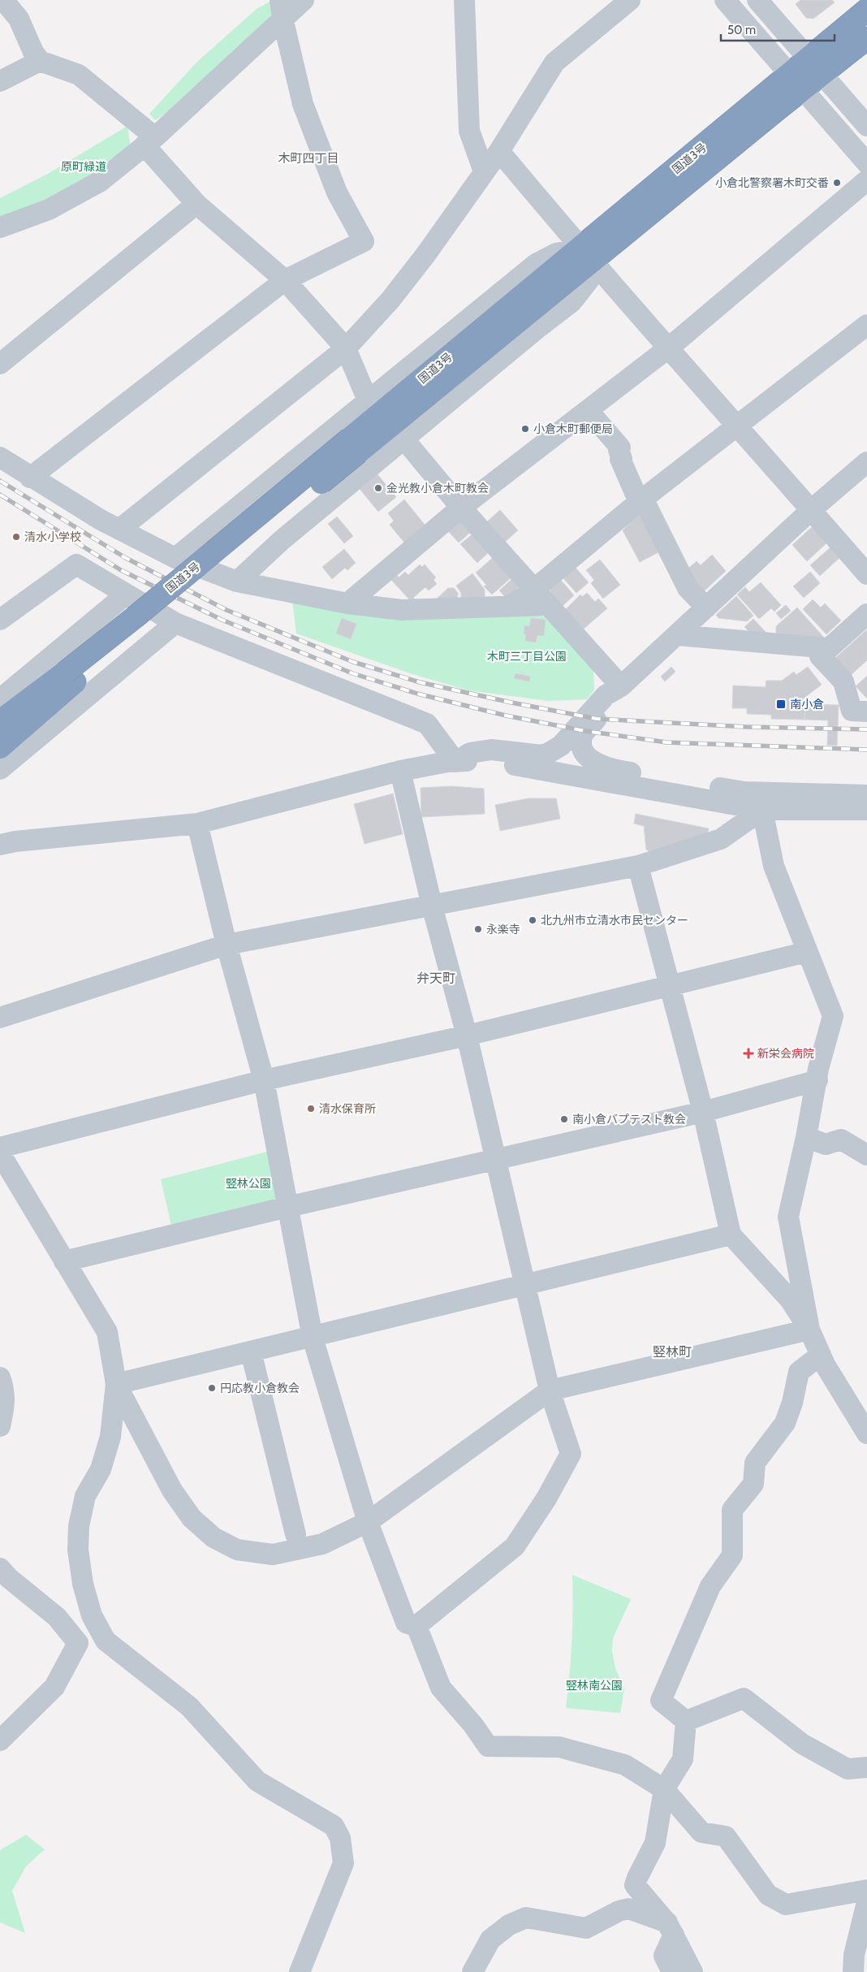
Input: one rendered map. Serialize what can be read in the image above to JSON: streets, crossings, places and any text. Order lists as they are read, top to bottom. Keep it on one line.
{"streets":{"highway":["国道3号"]},"districts":["木町四丁目","弁天町","竪林町"],"parks":["原町緑道","木町三丁目公園","竪林公園","竪林南公園"],"places":{"other":["小倉北警察署木町交番","小倉木町郵便局","金光教小倉木町教会","清水小学校","北九州市立清水市民センター","永楽寺","清水保育所","南小倉バプテスト教会","円応教小倉教会"],"transit":["南小倉"],"health":["新栄会病院"]},"scale_bar":"50 m"}
